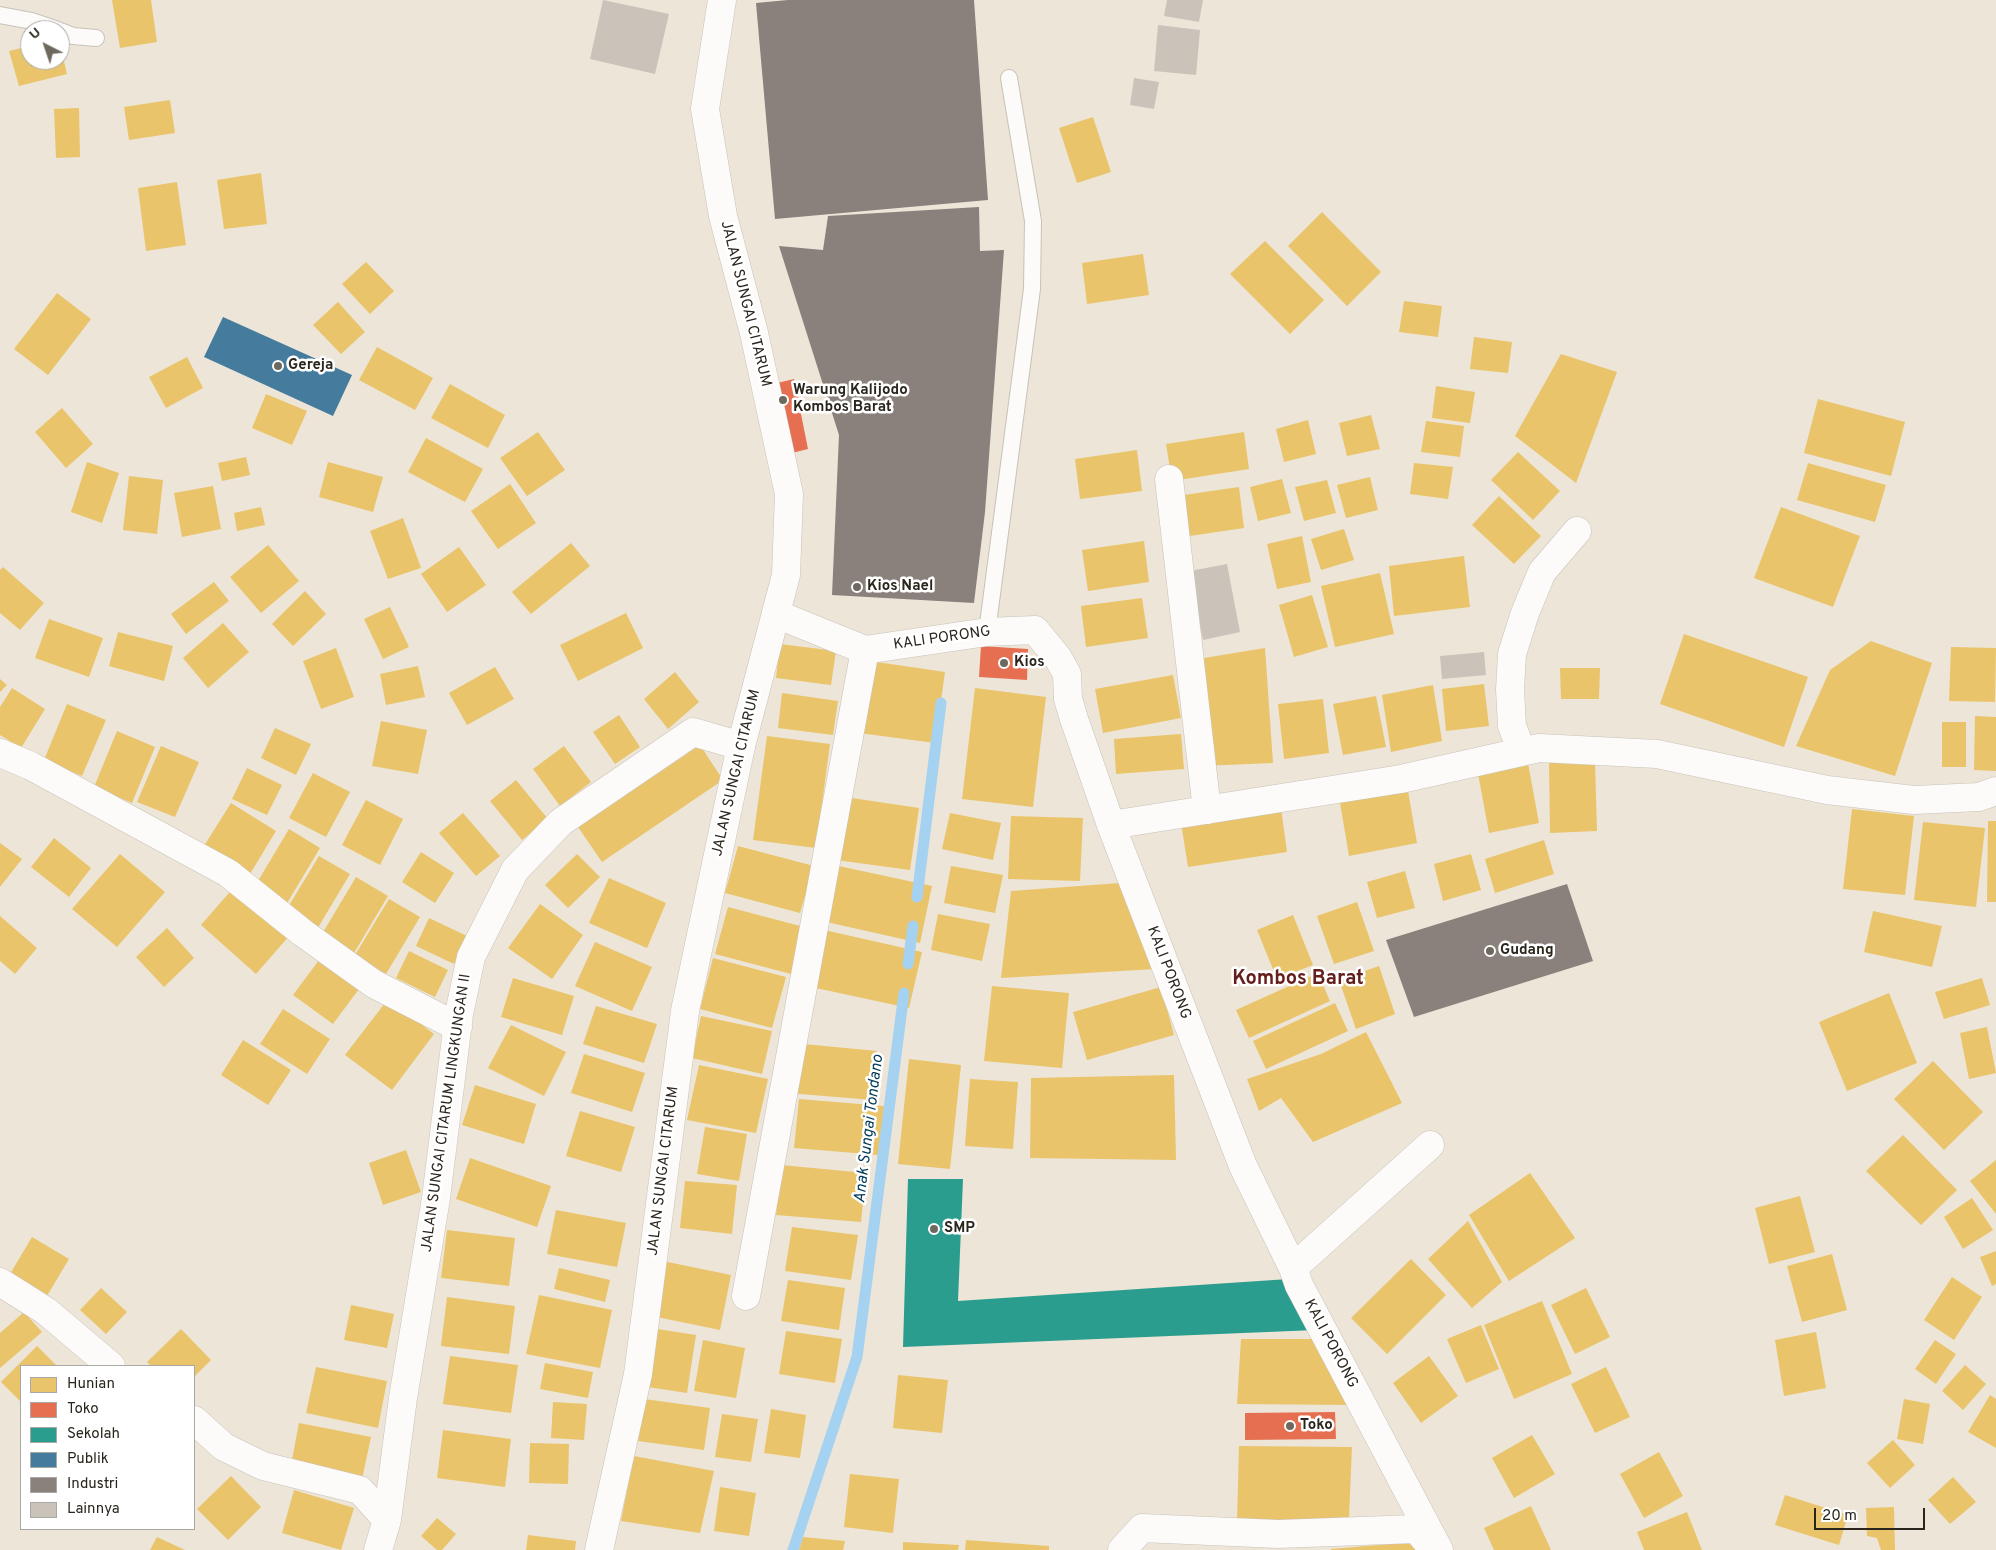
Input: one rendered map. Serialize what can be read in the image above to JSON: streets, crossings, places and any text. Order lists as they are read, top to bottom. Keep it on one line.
{"streets":{"street":["JALAN SUNGAI CITARUM","KALI PORONG","JALAN SUNGAI CITARUM LINGKUNGAN II"]},"crossings":[["JALAN SUNGAI CITARUM","JALAN SUNGAI CITARUM LINGKUNGAN II"]],"districts":["Kombos Barat"],"water":["Anak Sungai Tondano"],"places":["Gereja","Warung Kalijodo Kombos Barat","Kios Nael","Kios","Gudang","SMP","Toko"],"legend":["Hunian","Toko","Sekolah","Publik","Industri","Lainnya"],"scale_bar":"20 m","north":"top left"}
